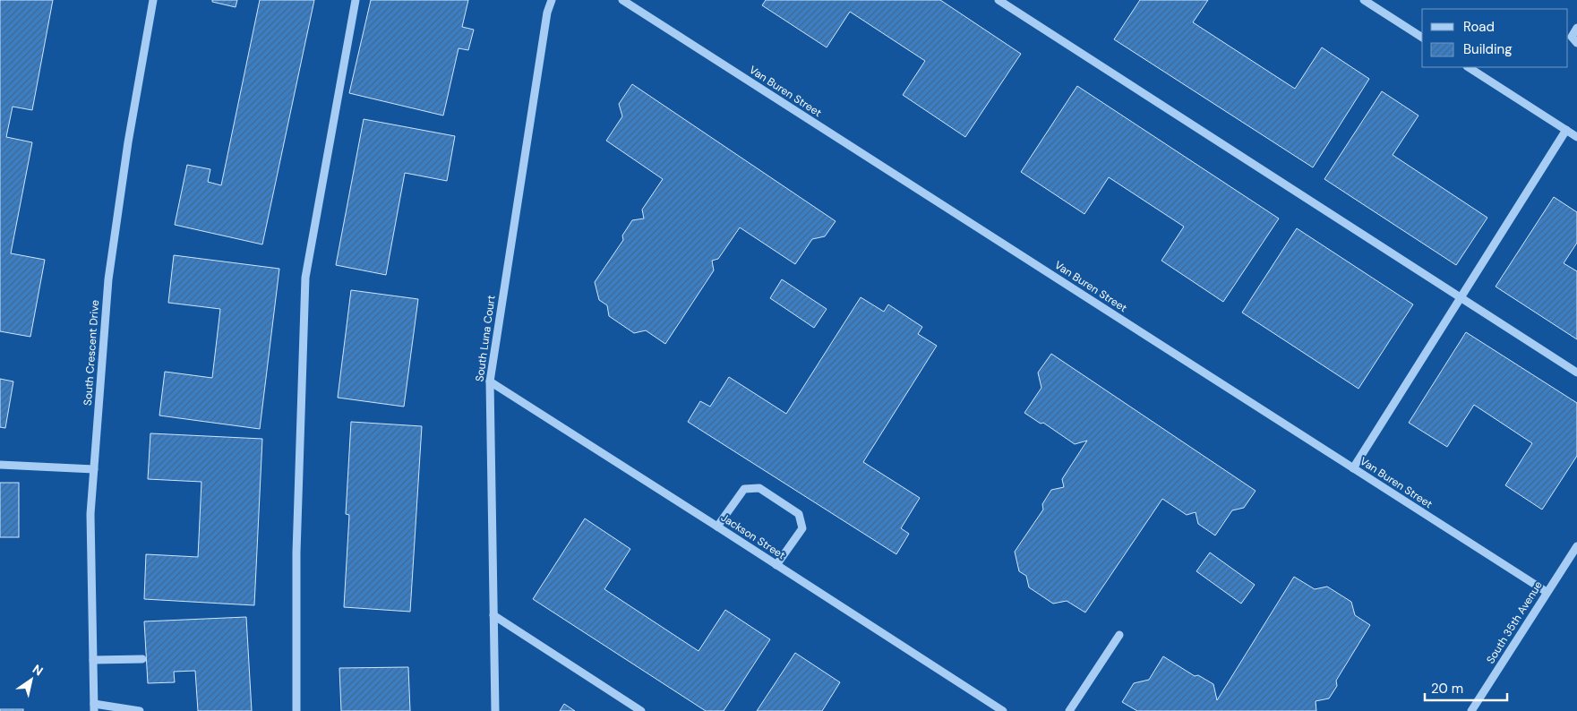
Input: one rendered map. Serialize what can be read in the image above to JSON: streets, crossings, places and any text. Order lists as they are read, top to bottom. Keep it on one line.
{"streets":{"street":["Van Buren Street","South Luna Court","South Crescent Drive","Jackson Street","South 35th Avenue"]},"crossings":[["Van Buren Street","South 35th Avenue"],["South Luna Court","Jackson Street"]],"legend":["Road","Building"],"scale_bar":"20 m","north":"top right"}
